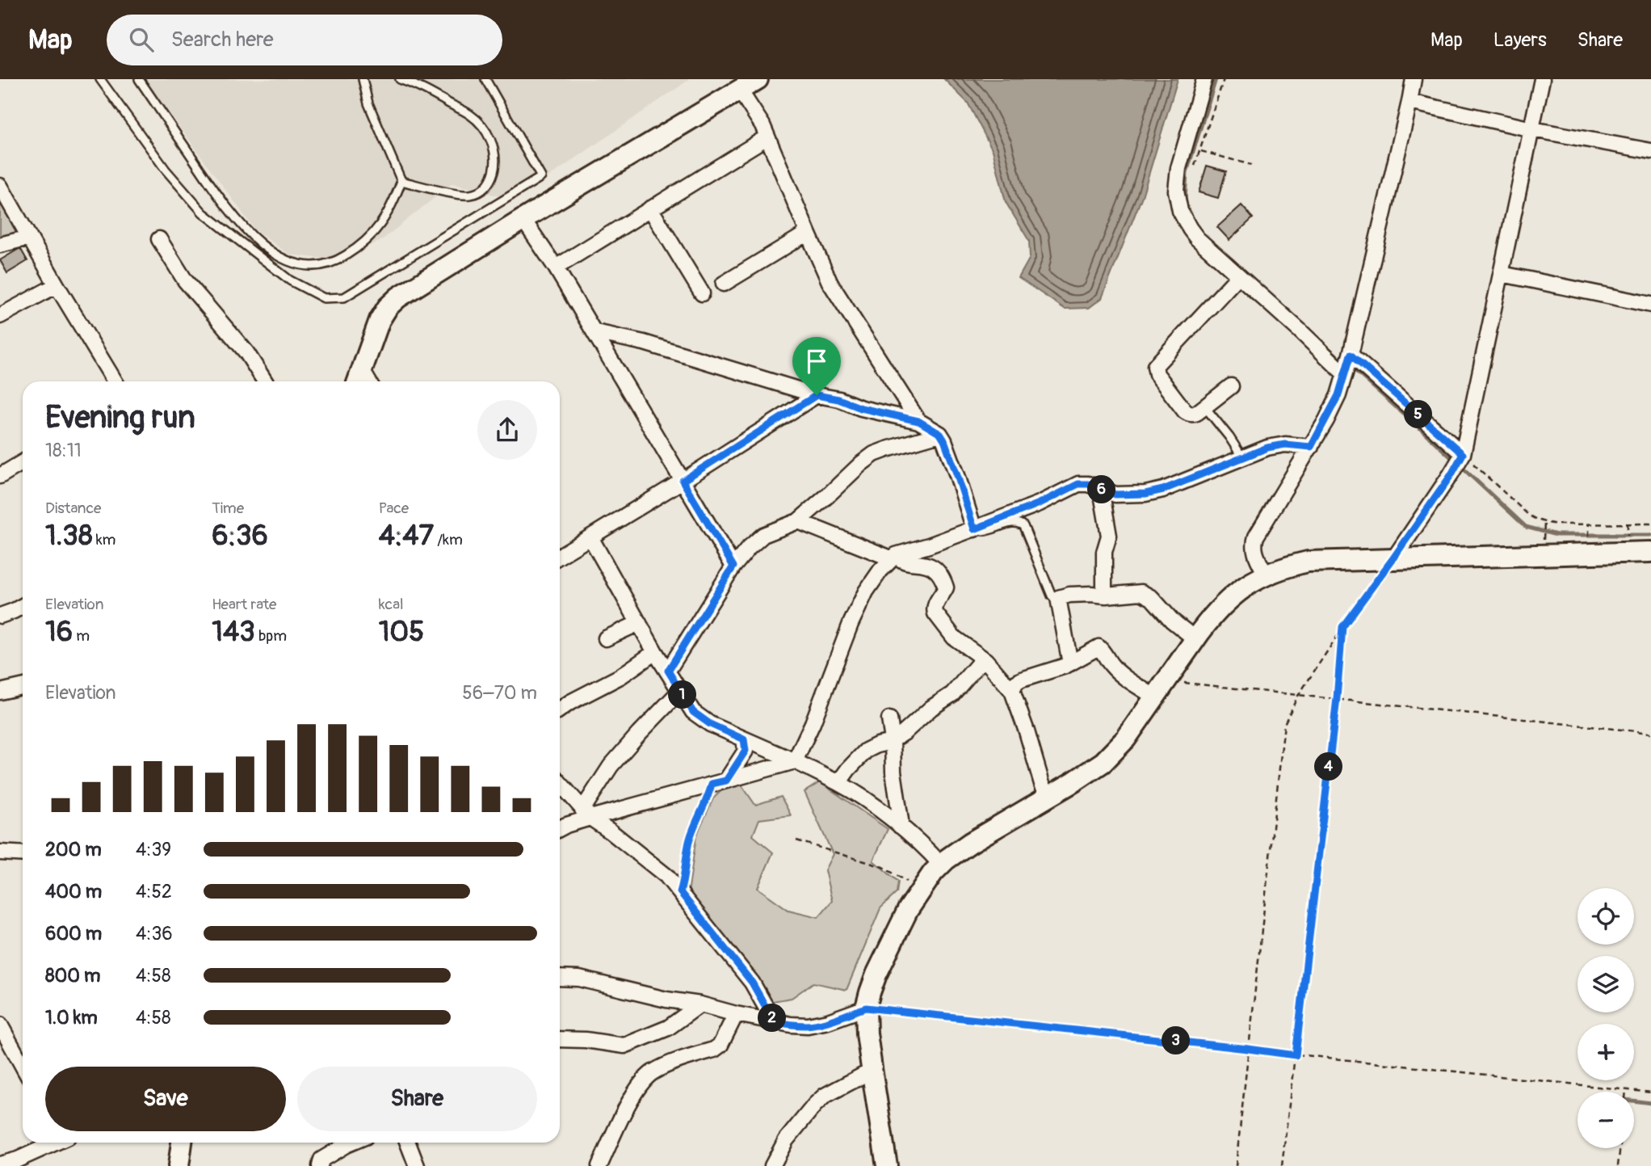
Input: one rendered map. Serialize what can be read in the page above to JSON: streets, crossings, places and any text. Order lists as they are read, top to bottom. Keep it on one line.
{"page":{"header":"Map","search":"Search here","nav":["Map","Layers","Share"],"heading":["Evening run","18:11"],"pins":["5","6","1","4","2","3"],"stats":[["Distance","1.38 km"],["Time","6:36"],["Pace","4:47 /km"],["Elevation","16 m"],["Heart rate","143 bpm"],["kcal","105"]],"chart":["Elevation","56–70 m"],"list":[{"name":"200 m","note":"4:39"},{"name":"400 m","note":"4:52"},{"name":"600 m","note":"4:36"},{"name":"800 m","note":"4:58"},{"name":"1.0 km","note":"4:58"}],"map_buttons":["+","−"],"buttons":["Save","Share"]}}
